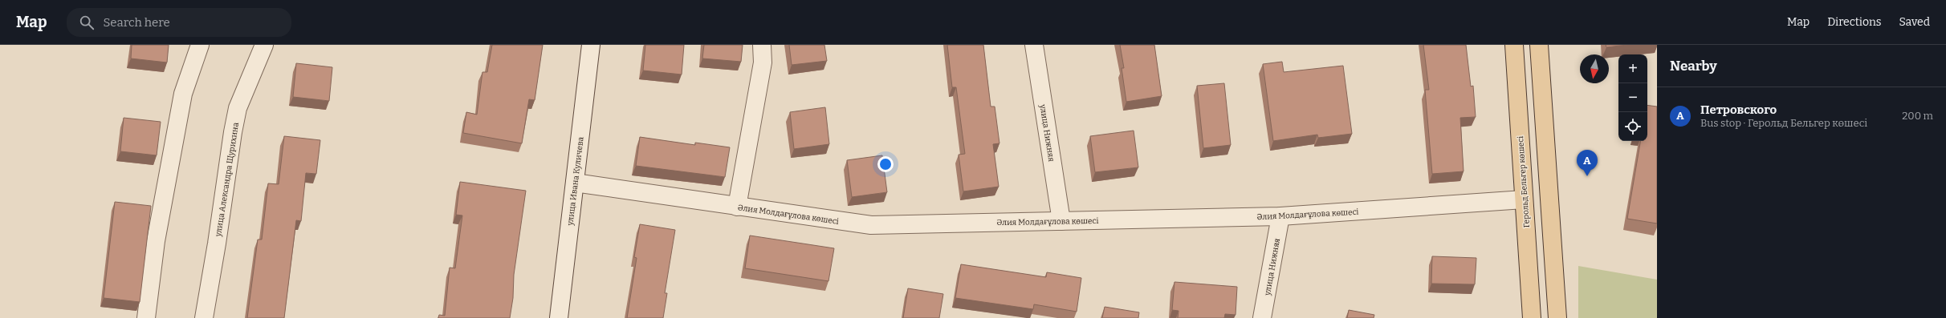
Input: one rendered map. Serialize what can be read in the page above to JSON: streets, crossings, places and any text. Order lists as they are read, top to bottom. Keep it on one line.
{"streets":{"main road":["Герольд Бельгер көшесі"],"street":["улица Нижняя","улица Александра Щурихина","улица Ивана Куличева","Әлия Молдағұлова көшесі"]},"crossings":[["улица Нижняя","Әлия Молдағұлова көшесі"],["улица Ивана Куличева","Әлия Молдағұлова көшесі"],["Герольд Бельгер көшесі","Әлия Молдағұлова көшесі"]],"north":"bottom","page":{"header":"Map","search":"Search here","nav":["Map","Directions","Saved"],"heading":"Nearby","map_buttons":["+","−"],"list":[{"mark":"A","name":"Петровского","note":"Bus stop · Герольд Бельгер көшесі","value":"200 m"}],"pins":"A"}}
